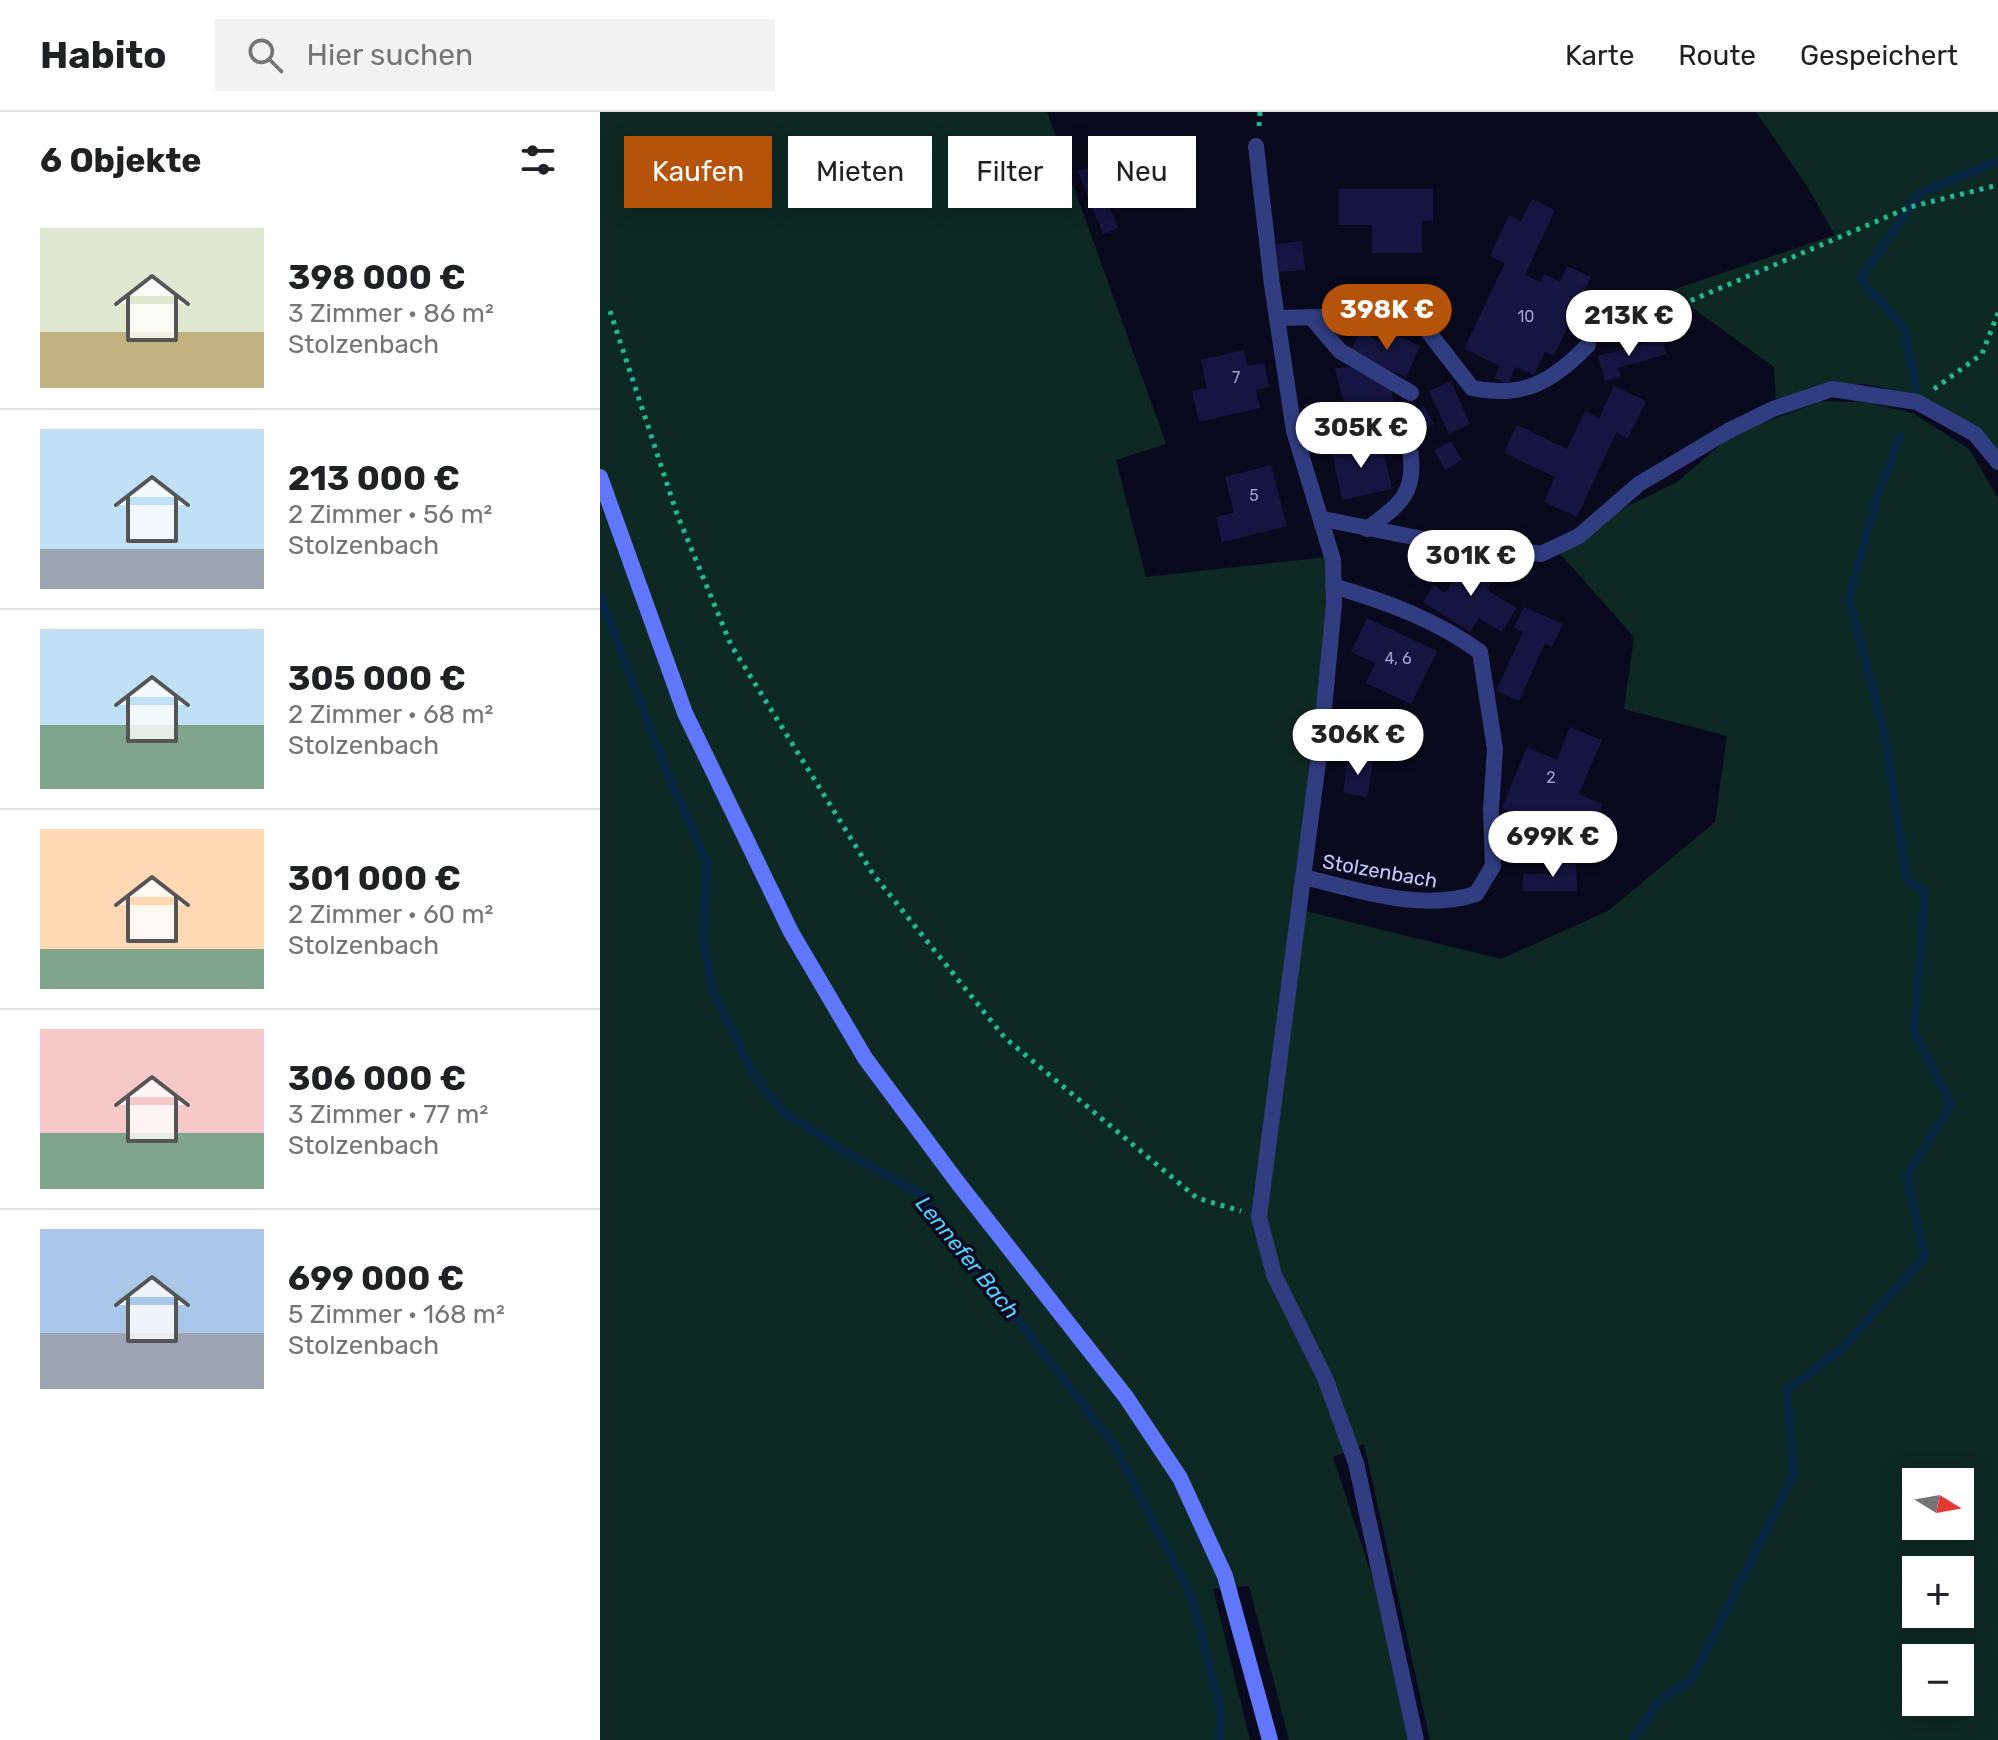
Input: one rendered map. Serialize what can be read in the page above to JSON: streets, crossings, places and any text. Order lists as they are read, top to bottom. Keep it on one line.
{"streets":{"street":["Stolzenbach"]},"water":["Lennefer Bach"],"house_numbers":["10","7","5","4, 6","2"],"north":"right","page":{"header":"Habito","search":"Hier suchen","nav":["Karte","Route","Gespeichert"],"heading":"6 Objekte","chip":["Kaufen","Mieten","Filter","Neu"],"list":[{"name":"398 000 €","note":"3 Zimmer · 86 m² · Stolzenbach"},{"name":"213 000 €","note":"2 Zimmer · 56 m² · Stolzenbach"},{"name":"305 000 €","note":"2 Zimmer · 68 m² · Stolzenbach"},{"name":"301 000 €","note":"2 Zimmer · 60 m² · Stolzenbach"},{"name":"306 000 €","note":"3 Zimmer · 77 m² · Stolzenbach"},{"name":"699 000 €","note":"5 Zimmer · 168 m² · Stolzenbach"}],"price":["398K €","213K €","305K €","301K €","306K €","699K €"],"map_buttons":["+","−"]}}
